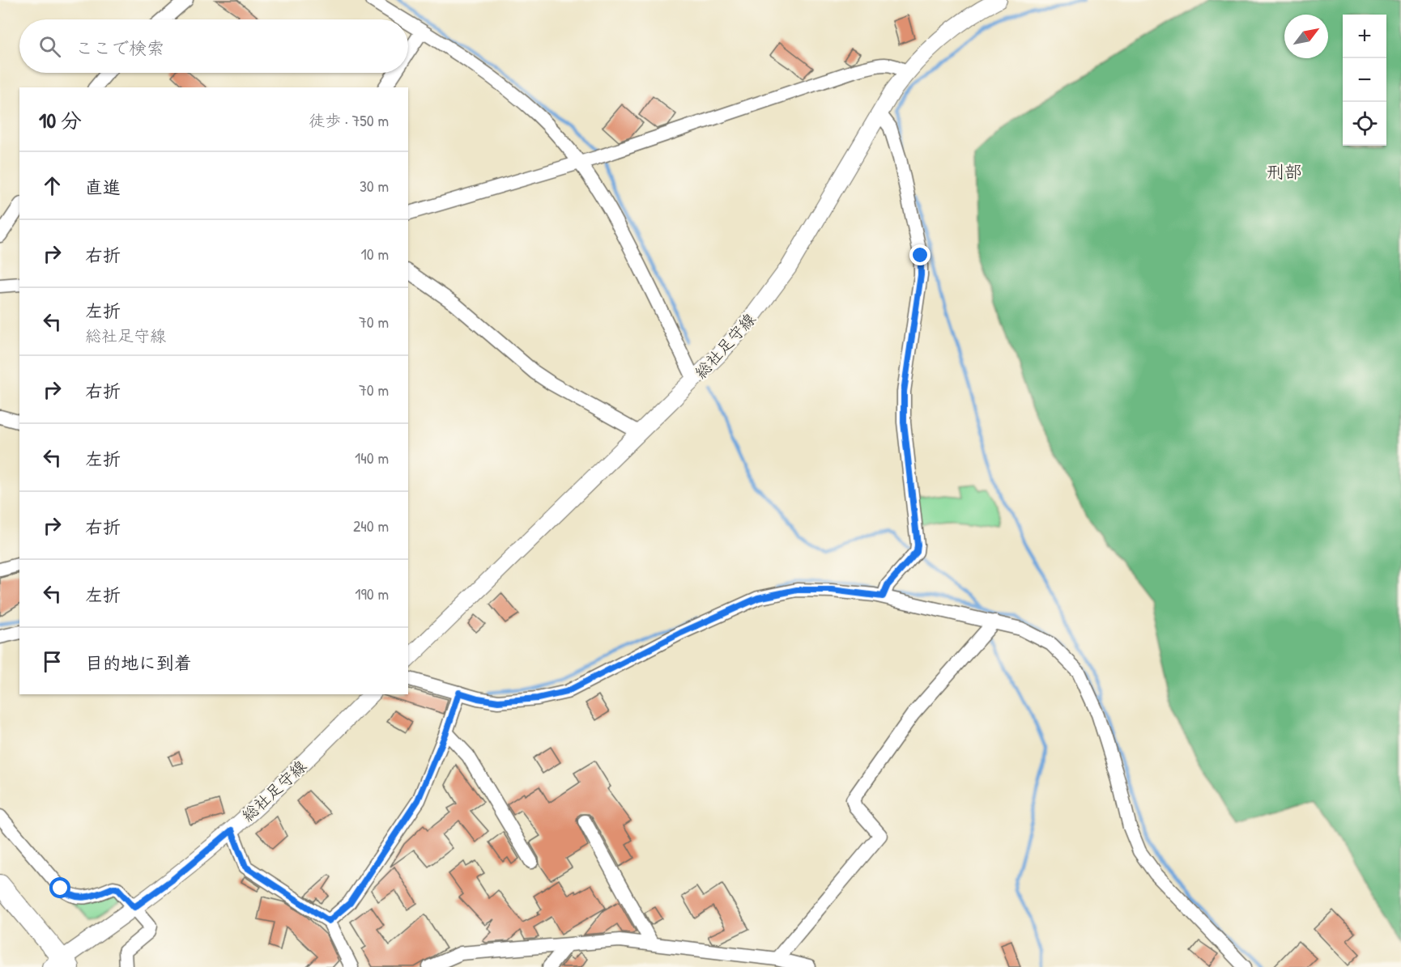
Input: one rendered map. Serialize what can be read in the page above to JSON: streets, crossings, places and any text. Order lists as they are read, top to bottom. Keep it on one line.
{"streets":{"main road":["総社足守線"]},"districts":["刑部"],"north":"top right","page":{"map_buttons":["+","−"],"search":"ここで検索","heading":["10 分","徒歩 · 750 m"],"list":[["直進","30 m"],["右折","10 m"],["左折","総社足守線","70 m"],["右折","70 m"],["左折","140 m"],["右折","240 m"],["左折","190 m"],"目的地に到着"]}}
